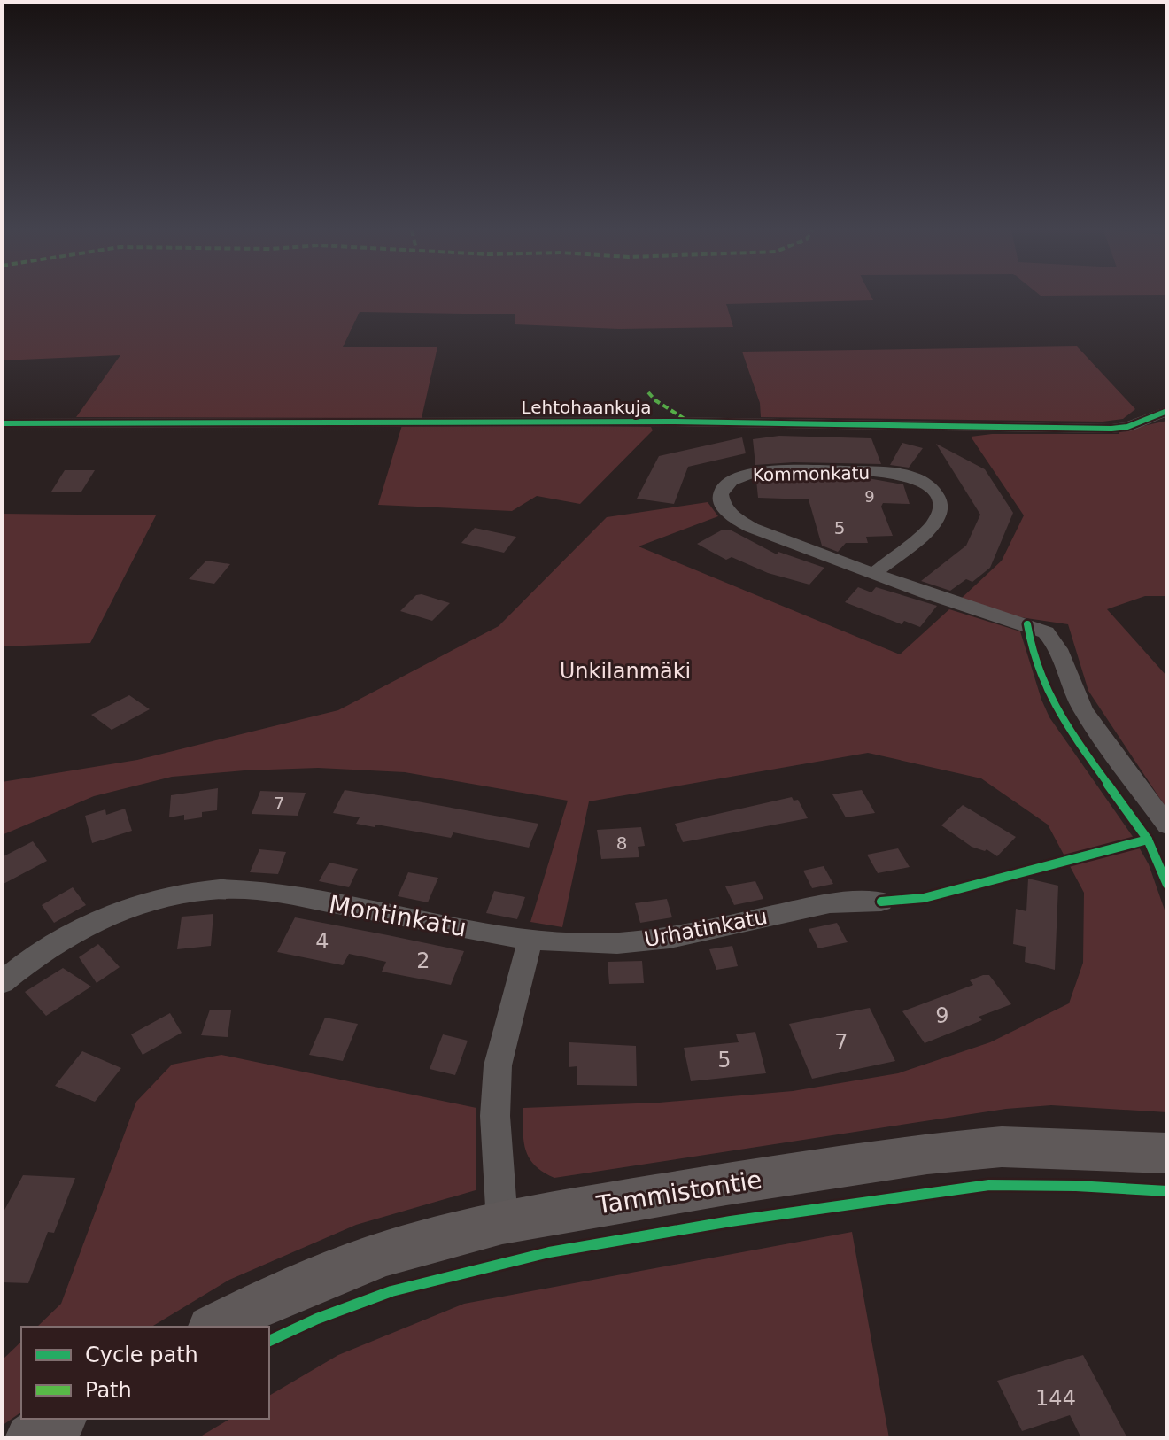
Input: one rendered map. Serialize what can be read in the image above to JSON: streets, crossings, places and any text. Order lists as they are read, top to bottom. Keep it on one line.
{"streets":{"street":["Lehtohaankuja","Kommonkatu","Montinkatu","Urhatinkatu","Tammistontie"]},"crossings":[["Montinkatu","Urhatinkatu"]],"parks":["Unkilanmäki"],"house_numbers":["9","5","7","8","4","2","9","7","5","144"],"legend":["Cycle path","Path"]}
